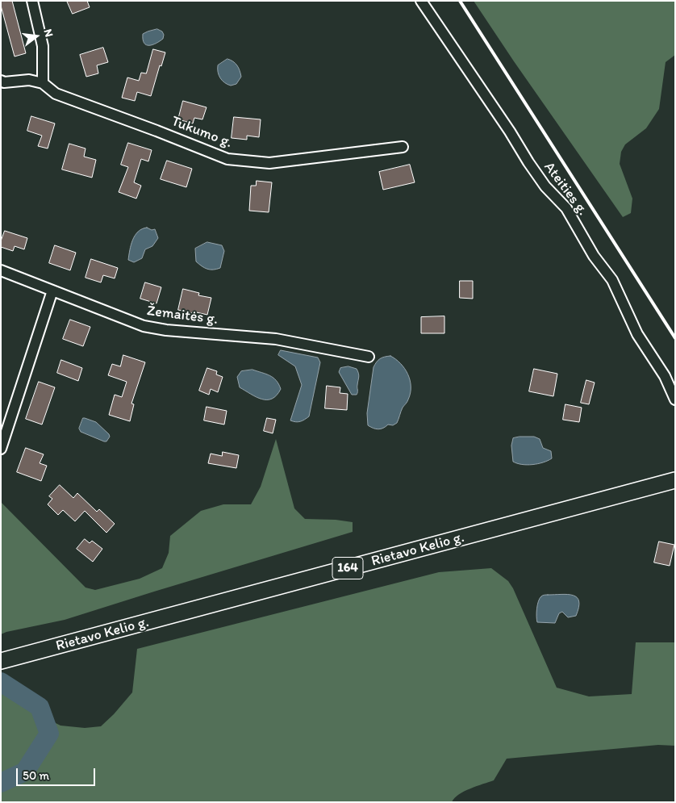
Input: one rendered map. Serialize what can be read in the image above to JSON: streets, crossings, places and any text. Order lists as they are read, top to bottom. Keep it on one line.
{"streets":{"main road":["Rietavo Kelio g.","164"],"street":["Tukumo g.","Ateities g.","Žemaitės g."]},"scale_bar":"50 m","north":"right"}
